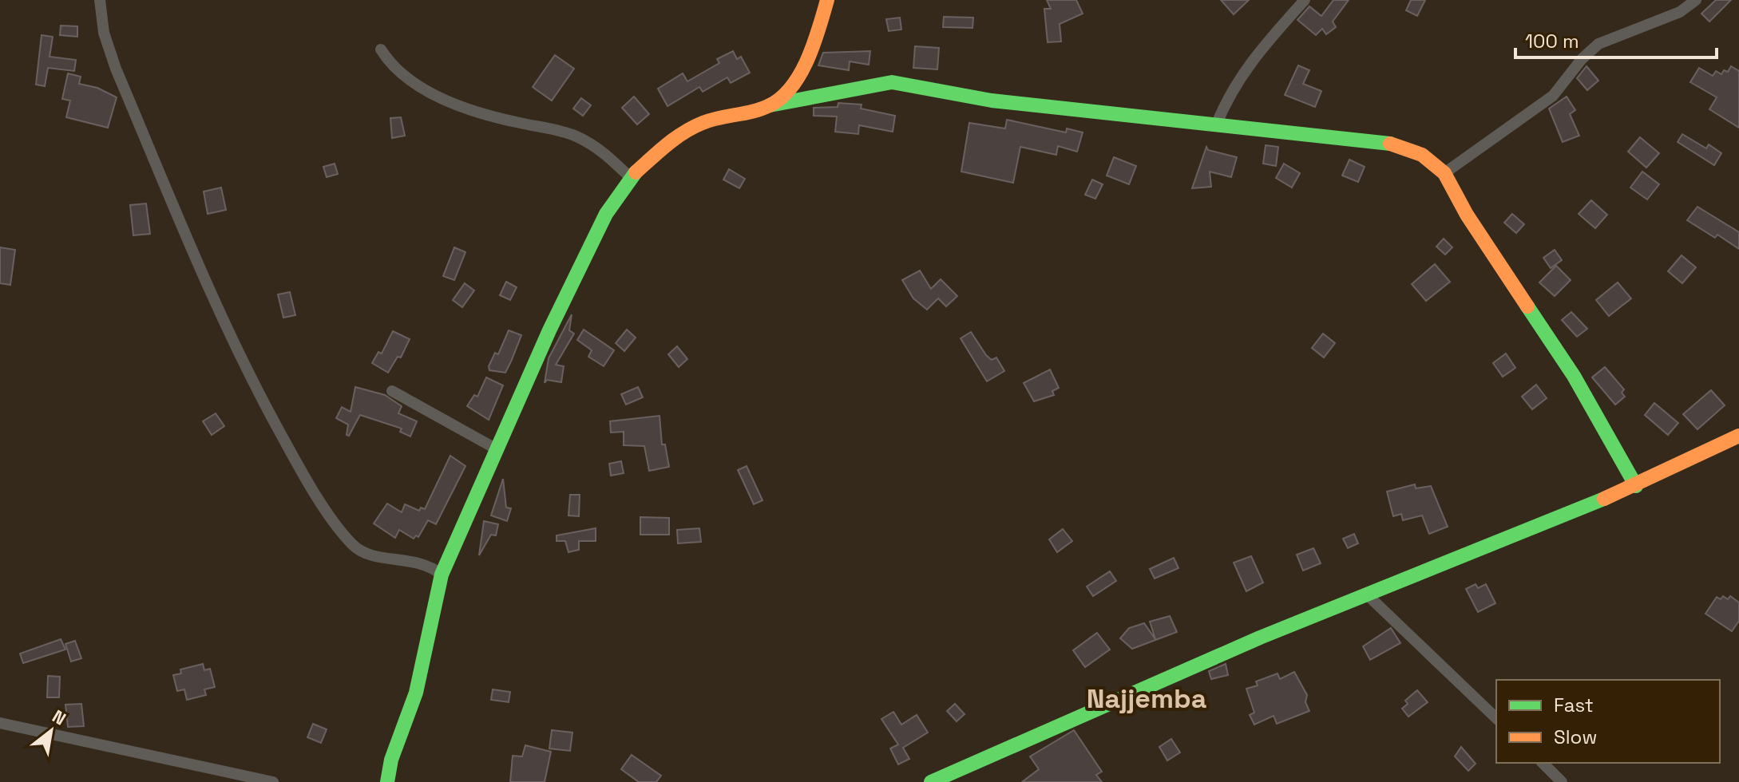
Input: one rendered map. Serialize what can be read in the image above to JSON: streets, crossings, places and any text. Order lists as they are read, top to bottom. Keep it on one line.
{"districts":["Najjemba"],"legend":["Fast","Slow"],"scale_bar":"100 m","north":"top right"}
